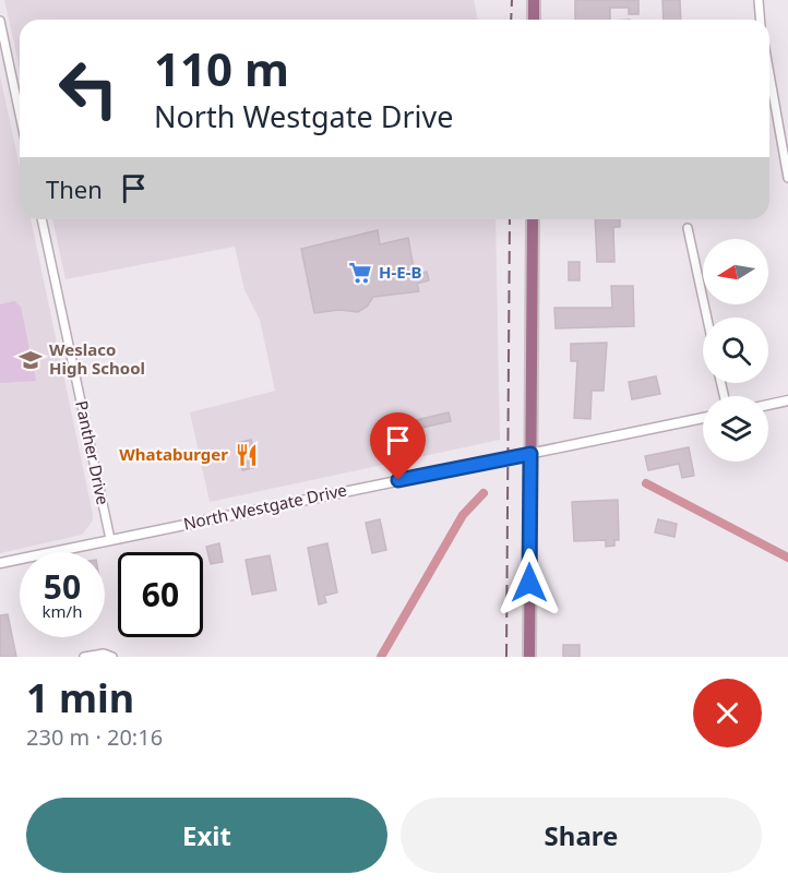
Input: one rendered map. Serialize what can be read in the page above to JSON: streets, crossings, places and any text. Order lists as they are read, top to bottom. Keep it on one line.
{"streets":{"street":["Panther Drive","North Westgate Drive"]},"crossings":[["Panther Drive","North Westgate Drive"]],"places":{"supermarket":["H-E-B"],"school or university":["Weslaco High School"],"restaurant":["Whataburger"]},"north":"left","page":{"turn":["110 m","North Westgate Drive"],"then":"Then","speed":"50 km/h","limit":"60","heading":["1 min","230 m · 20:16"],"buttons":["Exit","Share"]}}
